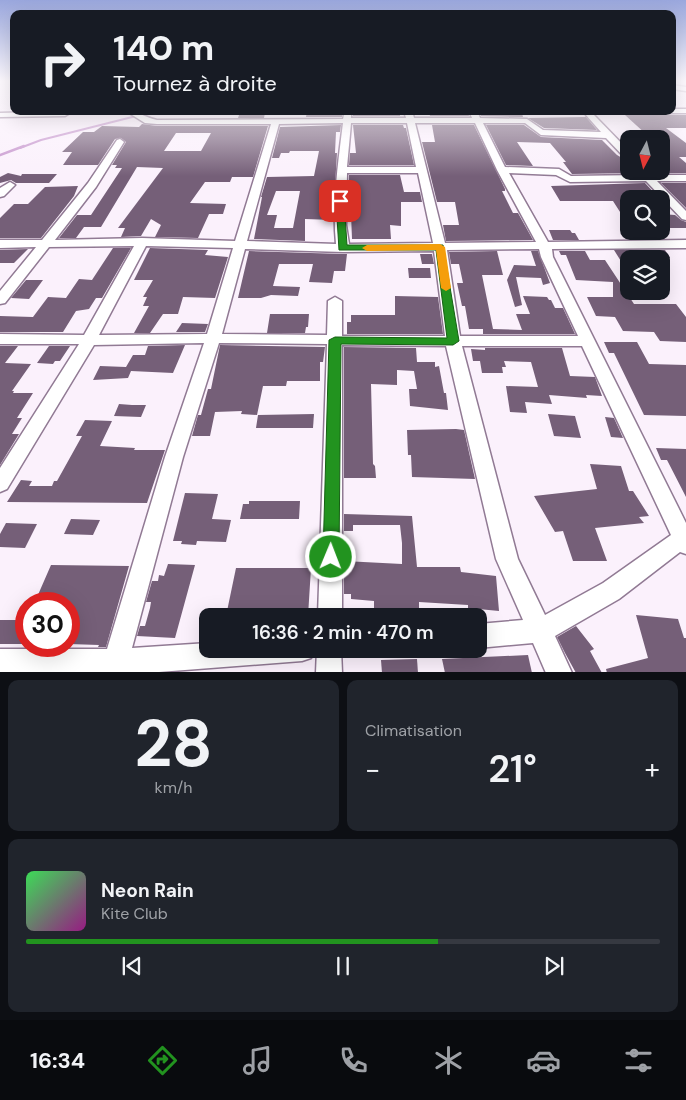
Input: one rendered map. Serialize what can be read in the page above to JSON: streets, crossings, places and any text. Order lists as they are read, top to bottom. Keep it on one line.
{"north":"bottom","page":{"turn":["140 m","Tournez à droite"],"limit":"30","trip":"16:36 · 2 min · 470 m","tile":[["28","km/h"],"Climatisation"],"heat":["−","21°","+"],"song":["Neon Rain","Kite Club"],"tabs":"16:34"}}
